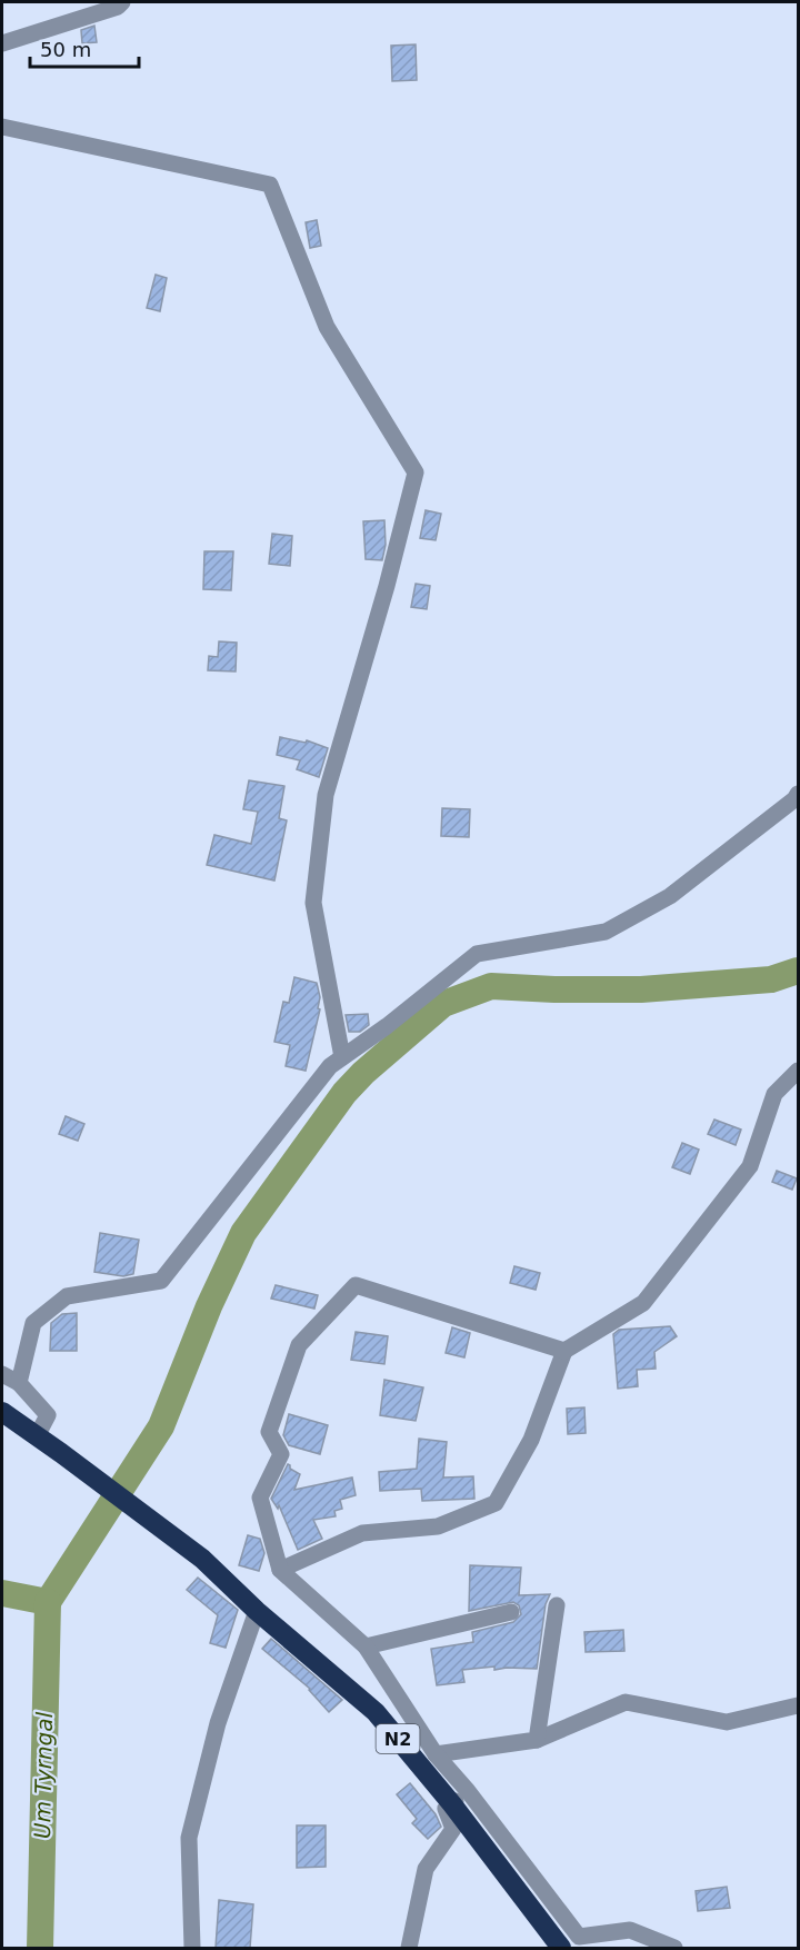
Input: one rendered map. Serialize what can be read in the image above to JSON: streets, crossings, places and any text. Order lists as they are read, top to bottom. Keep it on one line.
{"streets":{"highway":["N2"]},"water":["Um Tyrngal"],"scale_bar":"50 m"}
